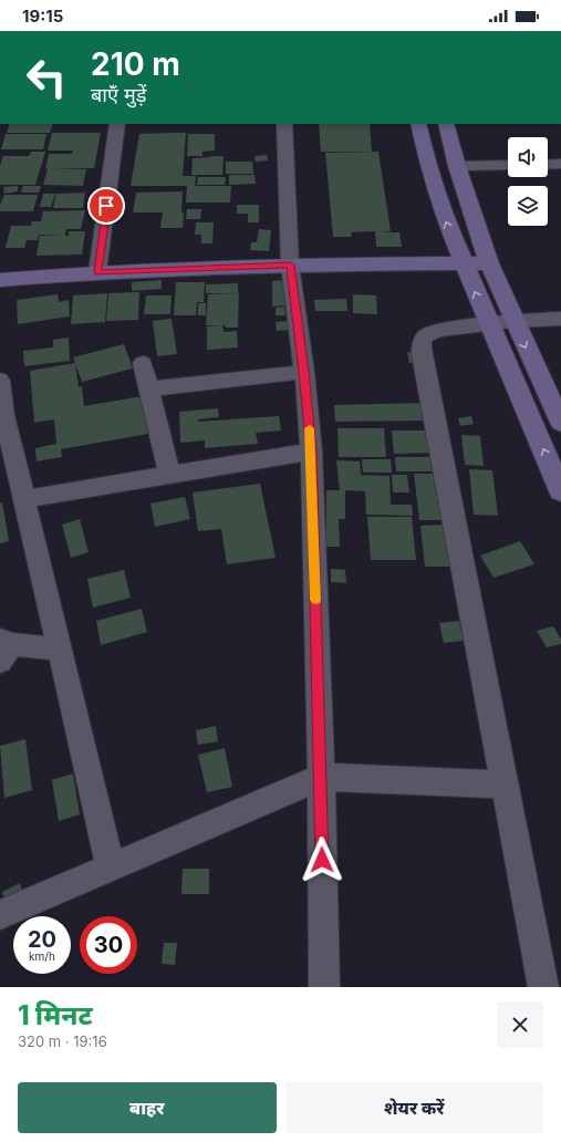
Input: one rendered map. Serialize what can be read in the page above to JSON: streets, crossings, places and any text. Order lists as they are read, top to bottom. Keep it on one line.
{"page":{"status":"19:15","turn":["210 m","बाएँ मुड़ें"],"speed":"20 km/h","limit":"30","heading":["1 मिनट","320 m · 19:16"],"buttons":["बाहर","शेयर करें"]}}
